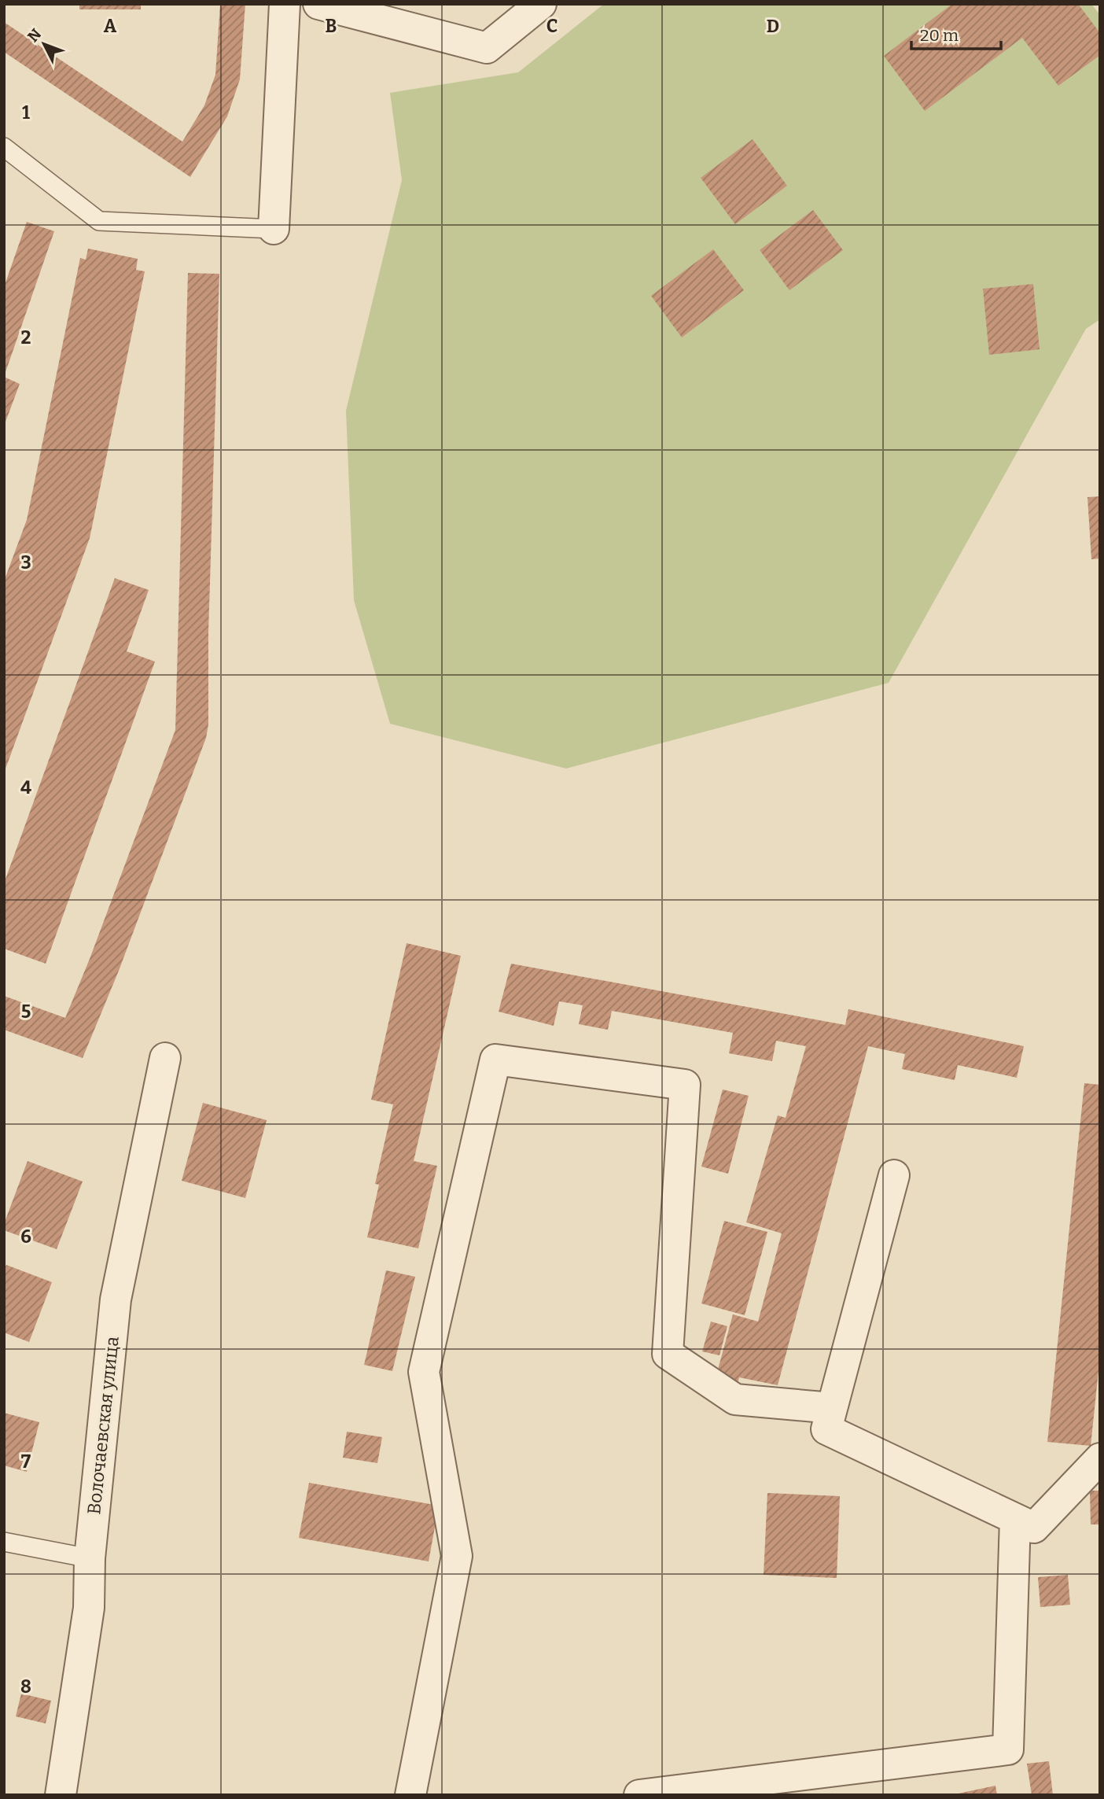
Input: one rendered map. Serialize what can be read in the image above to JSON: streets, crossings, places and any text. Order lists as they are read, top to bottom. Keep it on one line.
{"streets":{"street":["Волочаевская улица"]},"scale_bar":"20 m","north":"top left","grid":{"columns":["A","B","C","D"],"rows":["1","2","3","4","5","6","7","8"]}}
